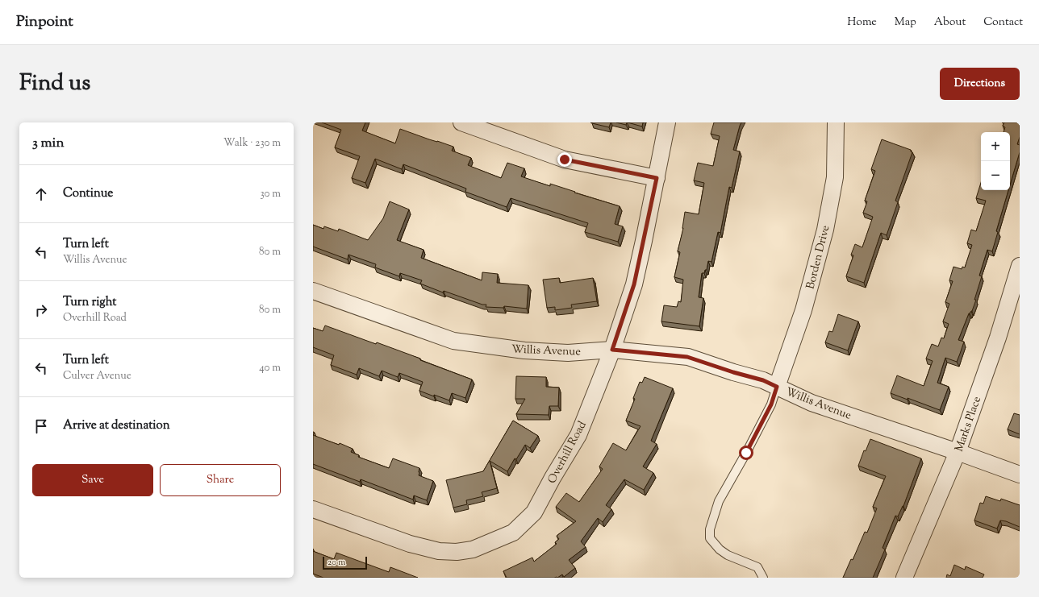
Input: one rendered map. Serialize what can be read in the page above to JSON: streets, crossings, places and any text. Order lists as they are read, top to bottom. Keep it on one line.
{"streets":{"street":["Borden Drive","Willis Avenue","Marks Place","Overhill Road"]},"crossings":[["Borden Drive","Willis Avenue"],["Willis Avenue","Marks Place"],["Willis Avenue","Overhill Road"]],"scale_bar":"20 m","page":{"header":"Pinpoint","nav":["Home","Map","About","Contact"],"title":"Find us","buttons":["Directions",["Save","Share"]],"heading":["3 min","Walk · 230 m"],"map_buttons":["+","−"],"list":[["Continue","30 m"],["Turn left","Willis Avenue","80 m"],["Turn right","Overhill Road","80 m"],["Turn left","Culver Avenue","40 m"],"Arrive at destination"],"scale":"20 m"}}
